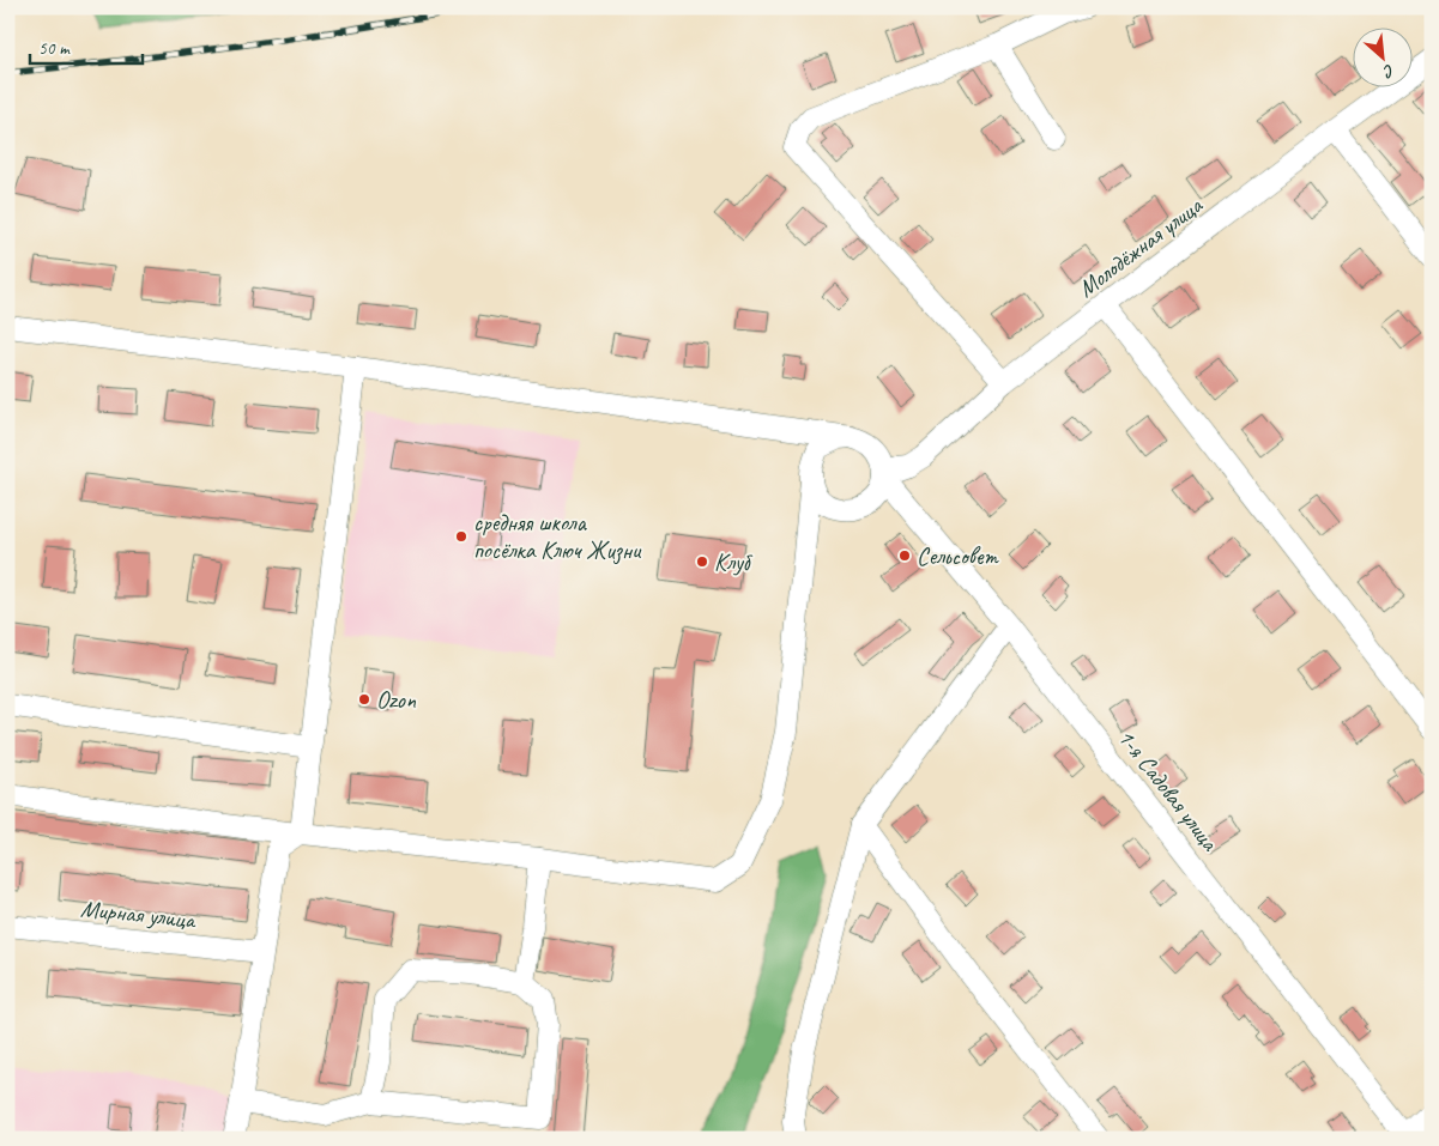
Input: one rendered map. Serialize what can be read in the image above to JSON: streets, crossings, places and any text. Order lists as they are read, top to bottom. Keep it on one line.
{"streets":{"street":["Молодёжная улица","1-я Садовая улица","Мирная улица"]},"crossings":[["Молодёжная улица","1-я Садовая улица"]],"places":["средняя школа посёлка Ключ Жизни","Сельсовет","Клуб","Ozon"],"scale_bar":"50 m","north":"bottom right"}
